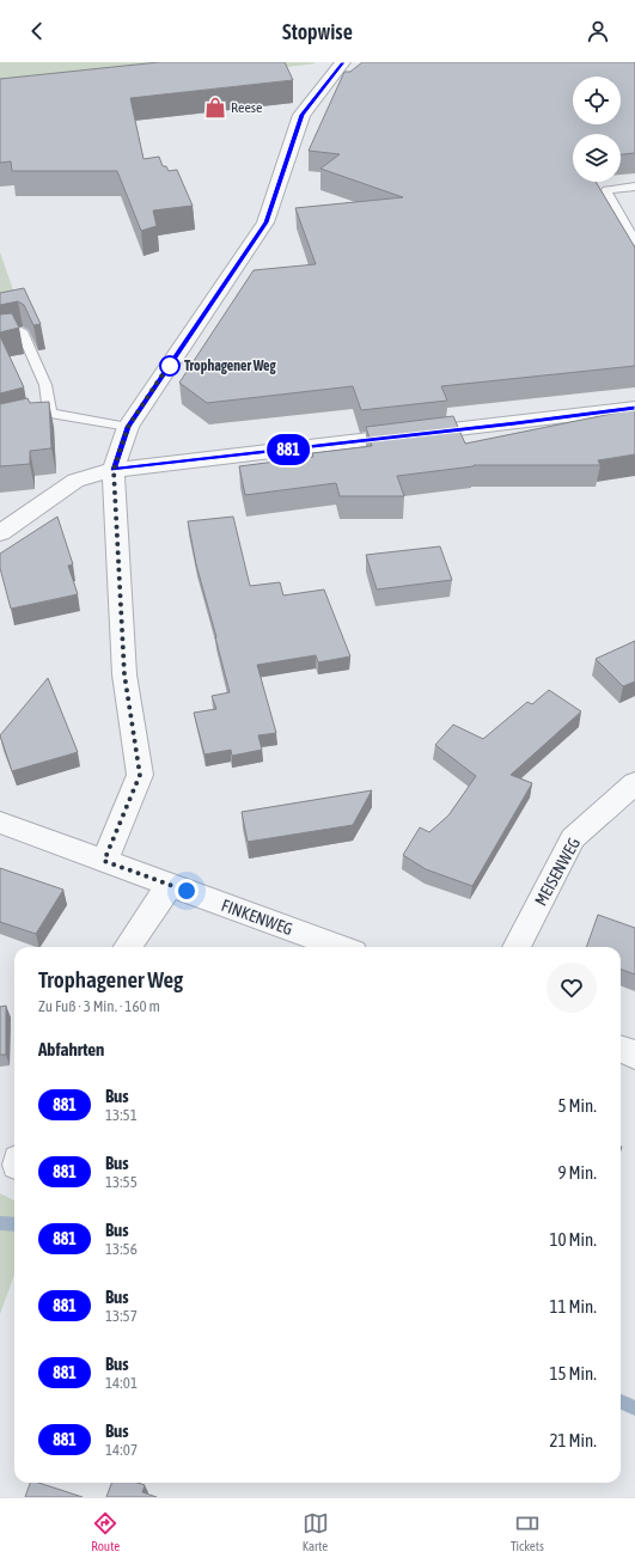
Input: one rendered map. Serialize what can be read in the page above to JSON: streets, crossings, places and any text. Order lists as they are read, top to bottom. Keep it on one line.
{"streets":{"street":["MEISENWEG","FINKENWEG"]},"places":{"shop":["Reese"],"other":["Trophagener Weg"]},"lines":["bus line 881"],"page":{"header":"Stopwise","on_map":"881","heading":[["Trophagener Weg","Zu Fuß · 3 Min. · 160 m"],"Abfahrten"],"list":[{"mark":"881","name":"Bus","note":"13:51","value":"5 Min."},{"mark":"881","name":"Bus","note":"13:55","value":"9 Min."},{"mark":"881","name":"Bus","note":"13:56","value":"10 Min."},{"mark":"881","name":"Bus","note":"13:57","value":"11 Min."},{"mark":"881","name":"Bus","note":"14:01","value":"15 Min."},{"mark":"881","name":"Bus","note":"14:07","value":"21 Min."}],"tabs":["Route","Karte","Tickets"]}}
